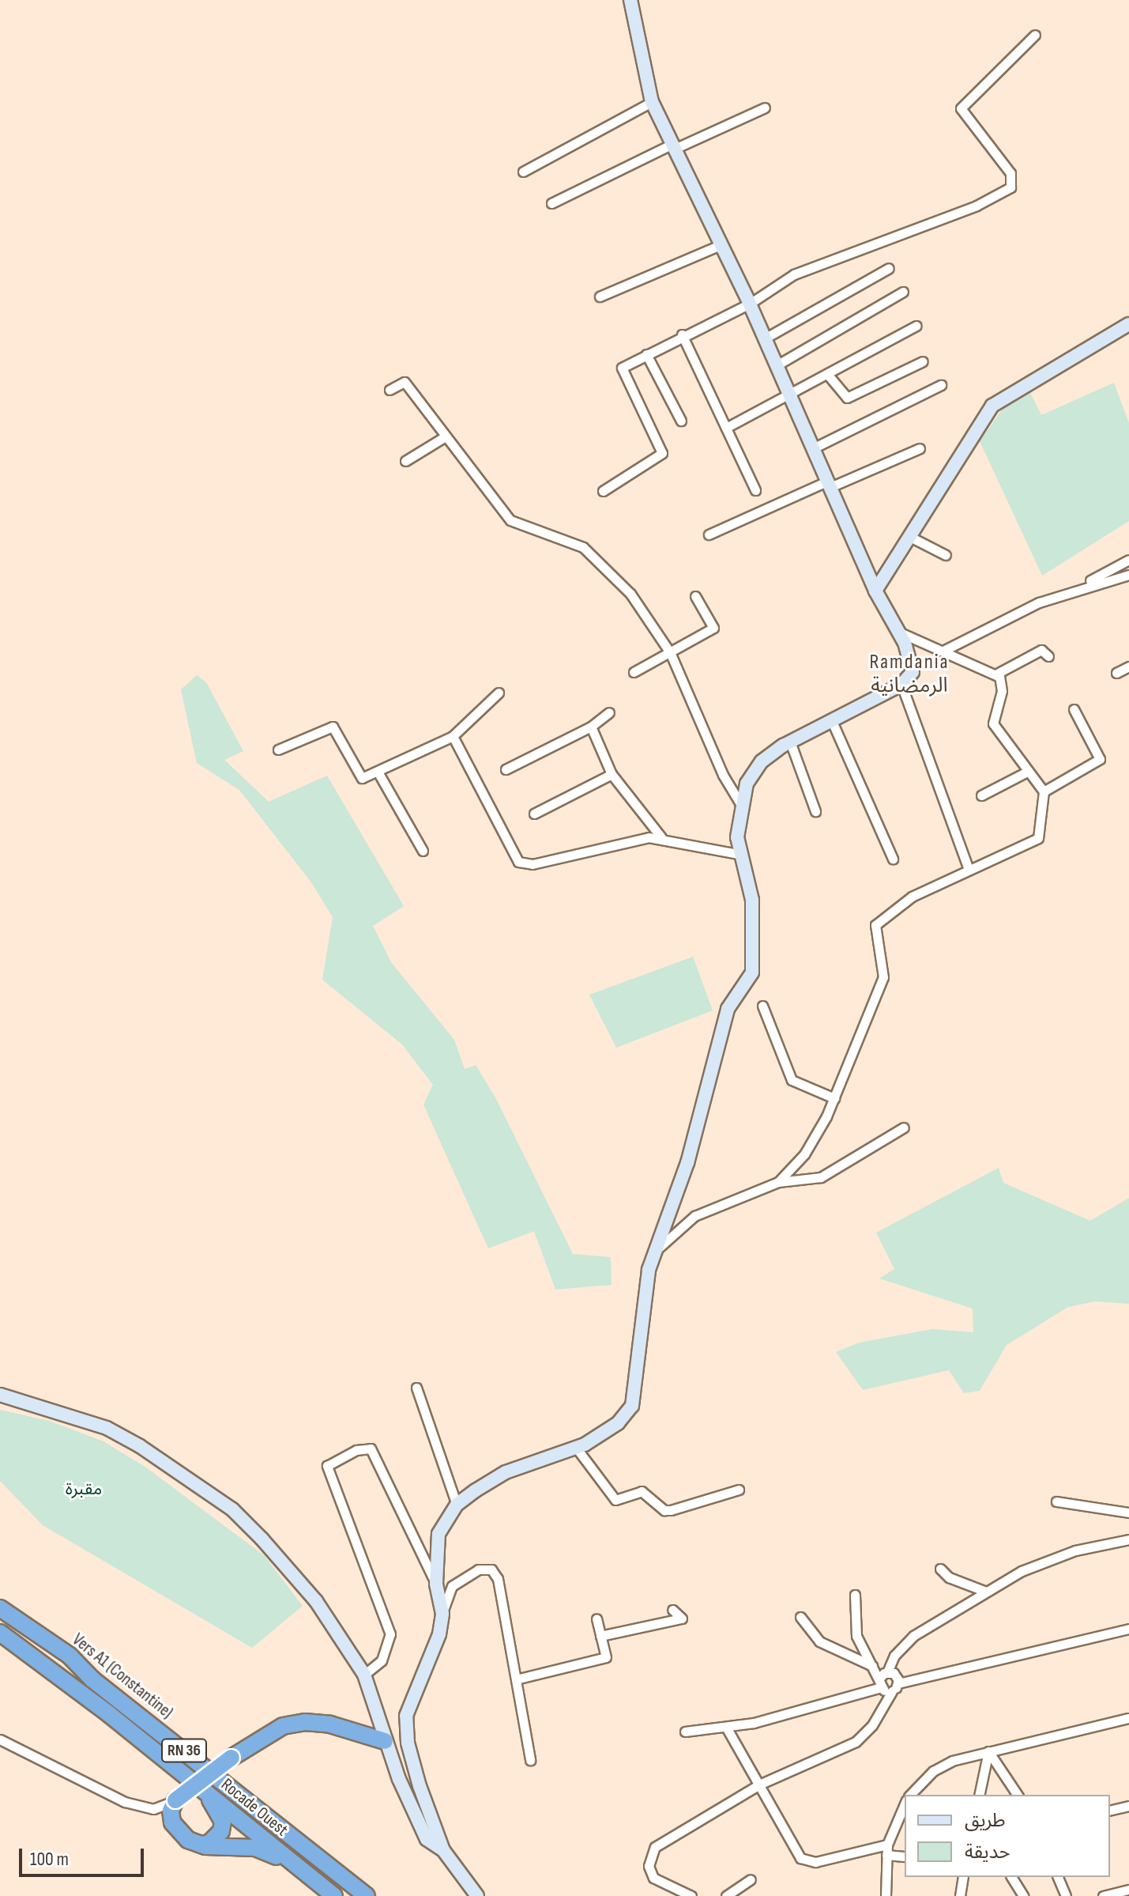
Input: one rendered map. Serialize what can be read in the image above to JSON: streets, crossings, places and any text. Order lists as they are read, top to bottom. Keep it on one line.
{"streets":{"highway":["Vers A1 (Constantine)","RN 36","Rocade Ouest"]},"districts":["Ramdania الرمضانية"],"parks":["مقبرة"],"legend":["طريق","حديقة"],"scale_bar":"100 m"}
